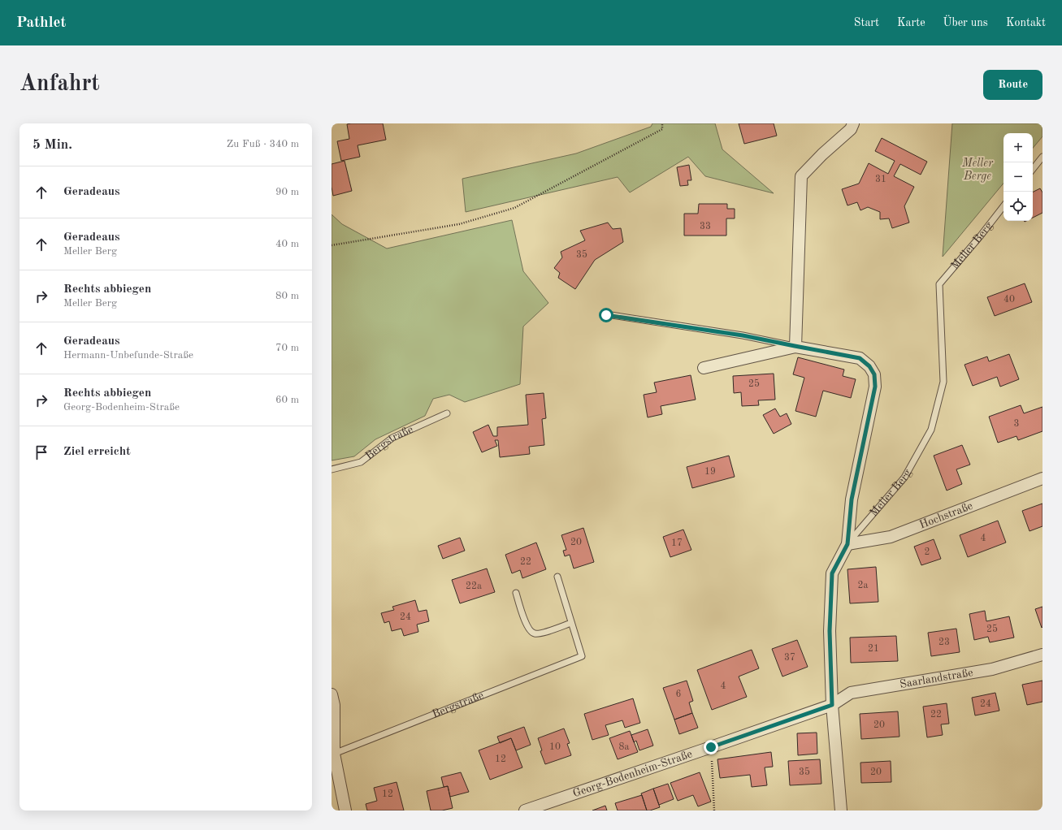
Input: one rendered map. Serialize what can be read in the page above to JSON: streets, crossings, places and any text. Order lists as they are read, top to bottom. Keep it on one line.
{"streets":{"street":["Meller Berg","Hochstraße","Saarlandstraße","Georg-Bodenheim-Straße"],"lane":["Bergstraße"]},"crossings":[["Meller Berg","Hochstraße"],["Saarlandstraße","Georg-Bodenheim-Straße"]],"parks":["Meller Berge"],"house_numbers":["31","33","35","40","25","3","19","4","20","17","2","22","2a","22a","24","25","23","21","37","4","6","24","22","20","10","8a","12","35","20","12"],"page":{"header":"Pathlet","nav":["Start","Karte","Über uns","Kontakt"],"buttons":"Route","title":"Anfahrt","heading":["5 Min.","Zu Fuß · 340 m"],"map_buttons":["+","−"],"list":[["Geradeaus","90 m"],["Geradeaus","Meller Berg","40 m"],["Rechts abbiegen","Meller Berg","80 m"],["Geradeaus","Hermann-Unbefunde-Straße","70 m"],["Rechts abbiegen","Georg-Bodenheim-Straße","60 m"],"Ziel erreicht"]}}
